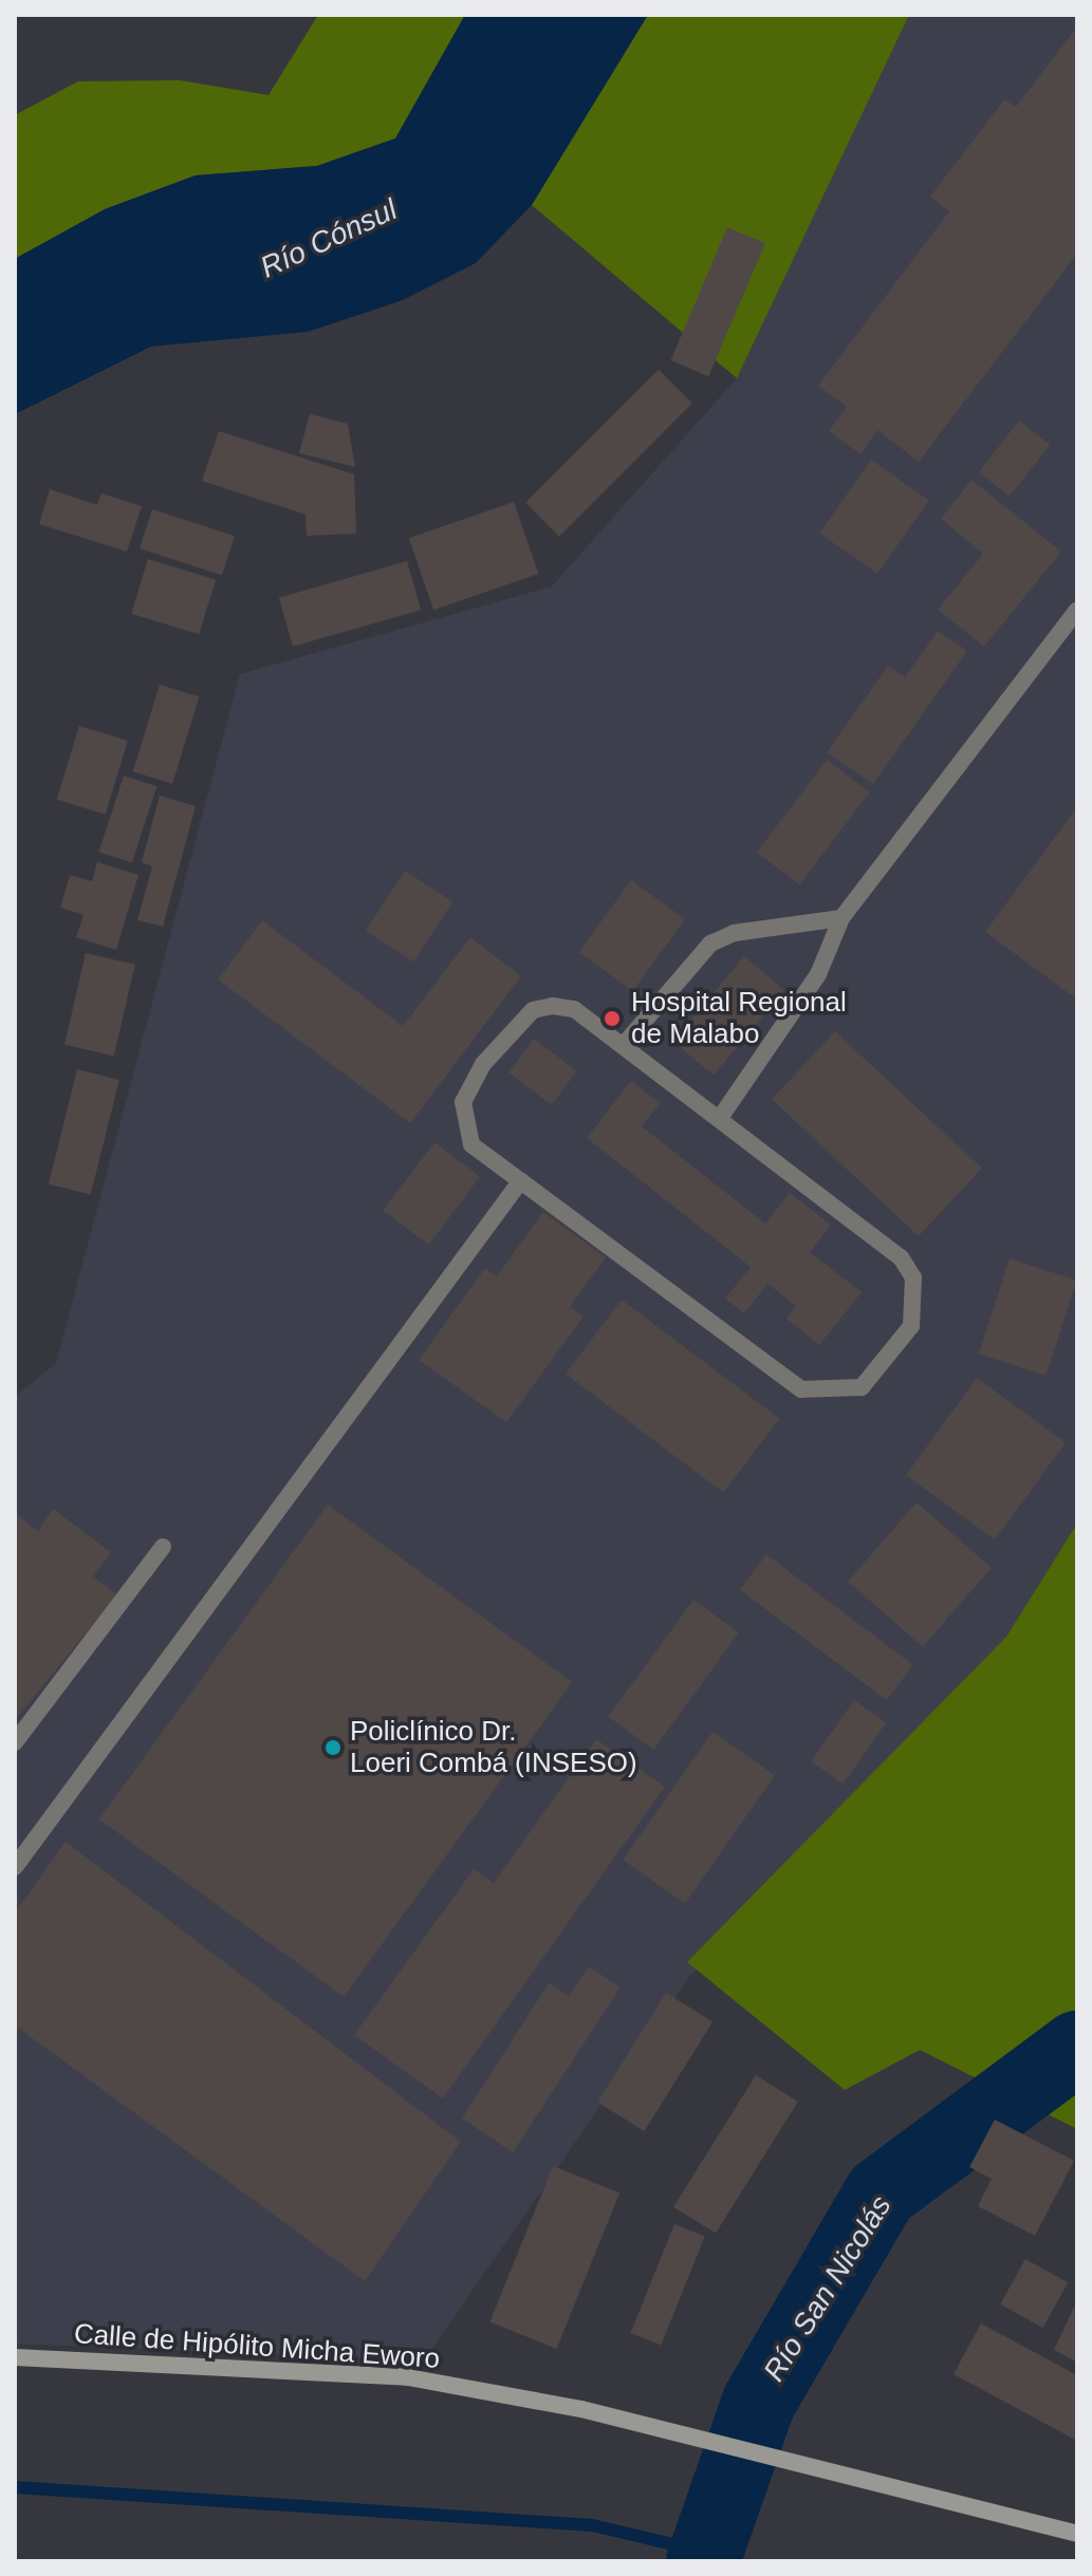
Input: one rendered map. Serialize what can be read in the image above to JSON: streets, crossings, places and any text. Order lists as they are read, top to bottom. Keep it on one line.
{"streets":{"main road":["Calle de Hipólito Micha Eworo"]},"water":["Río Cónsul","Río San Nicolás"],"places":["Hospital Regional de Malabo","Policlínico Dr. Loeri Combá (INSESO)"]}
